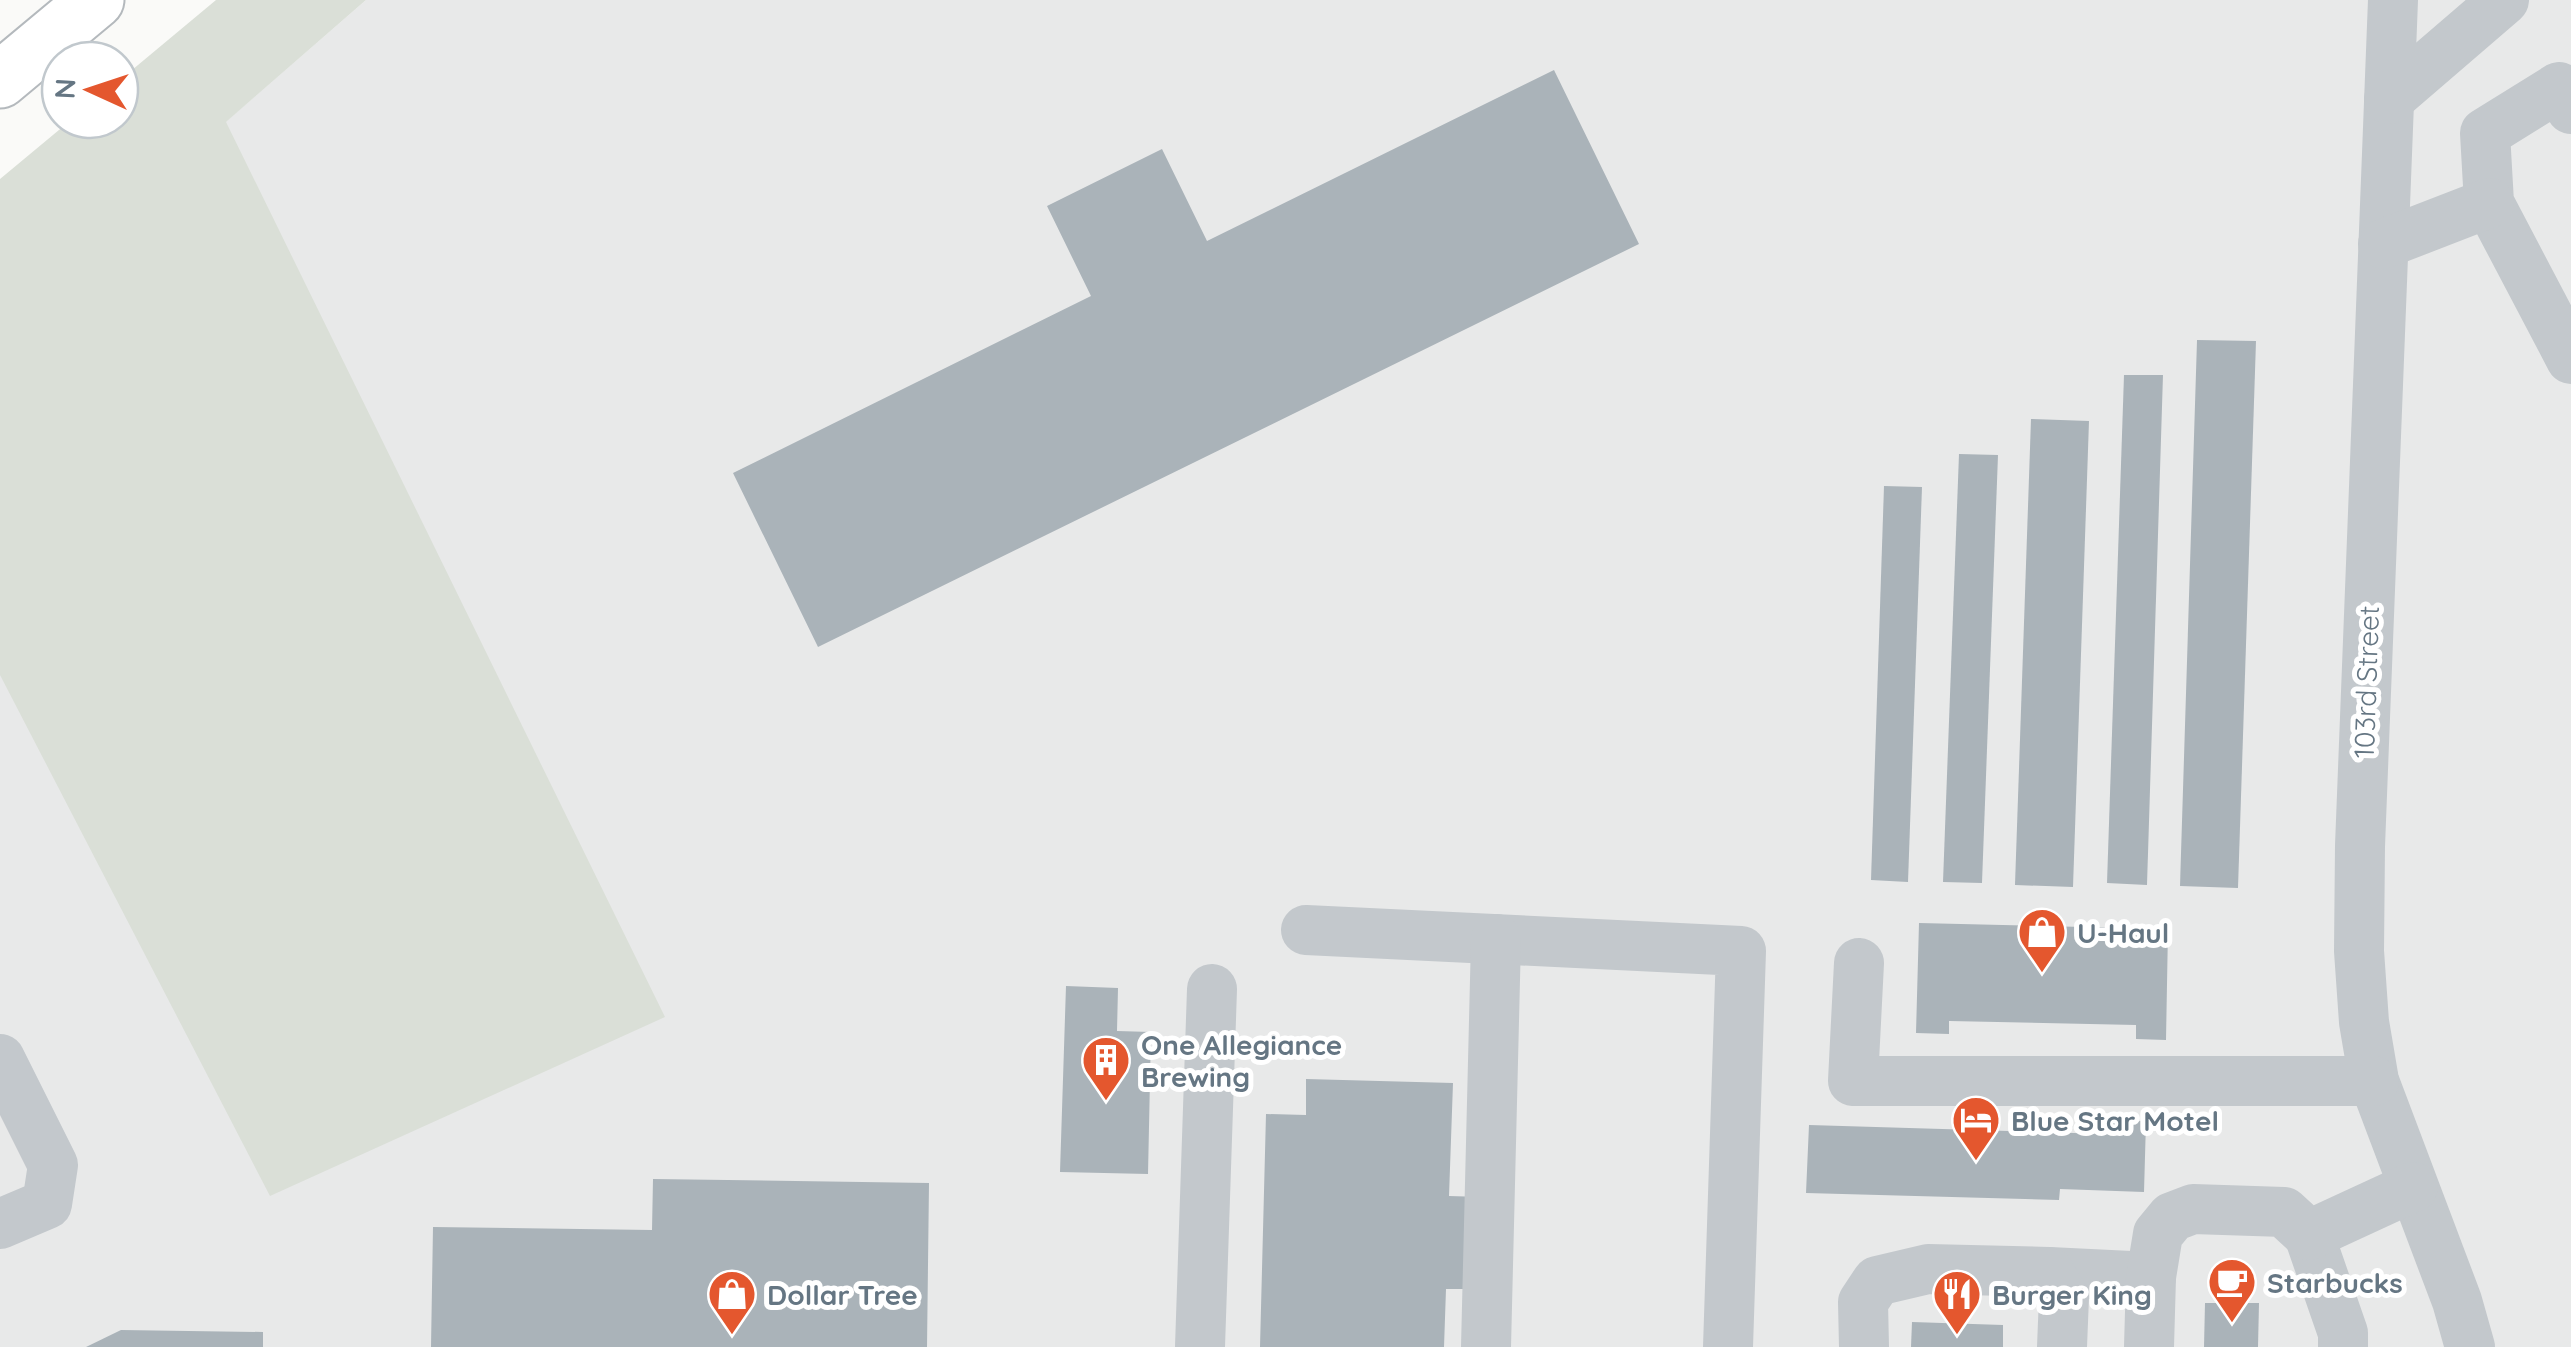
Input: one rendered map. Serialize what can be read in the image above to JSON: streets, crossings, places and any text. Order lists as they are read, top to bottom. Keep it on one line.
{"streets":{"street":["103rd Street"]},"places":{"shop":["U-Haul","Dollar Tree"],"building":["One Allegiance Brewing"],"hotel":["Blue Star Motel"],"cafe":["Starbucks"],"restaurant":["Burger King"]},"north":"left"}
